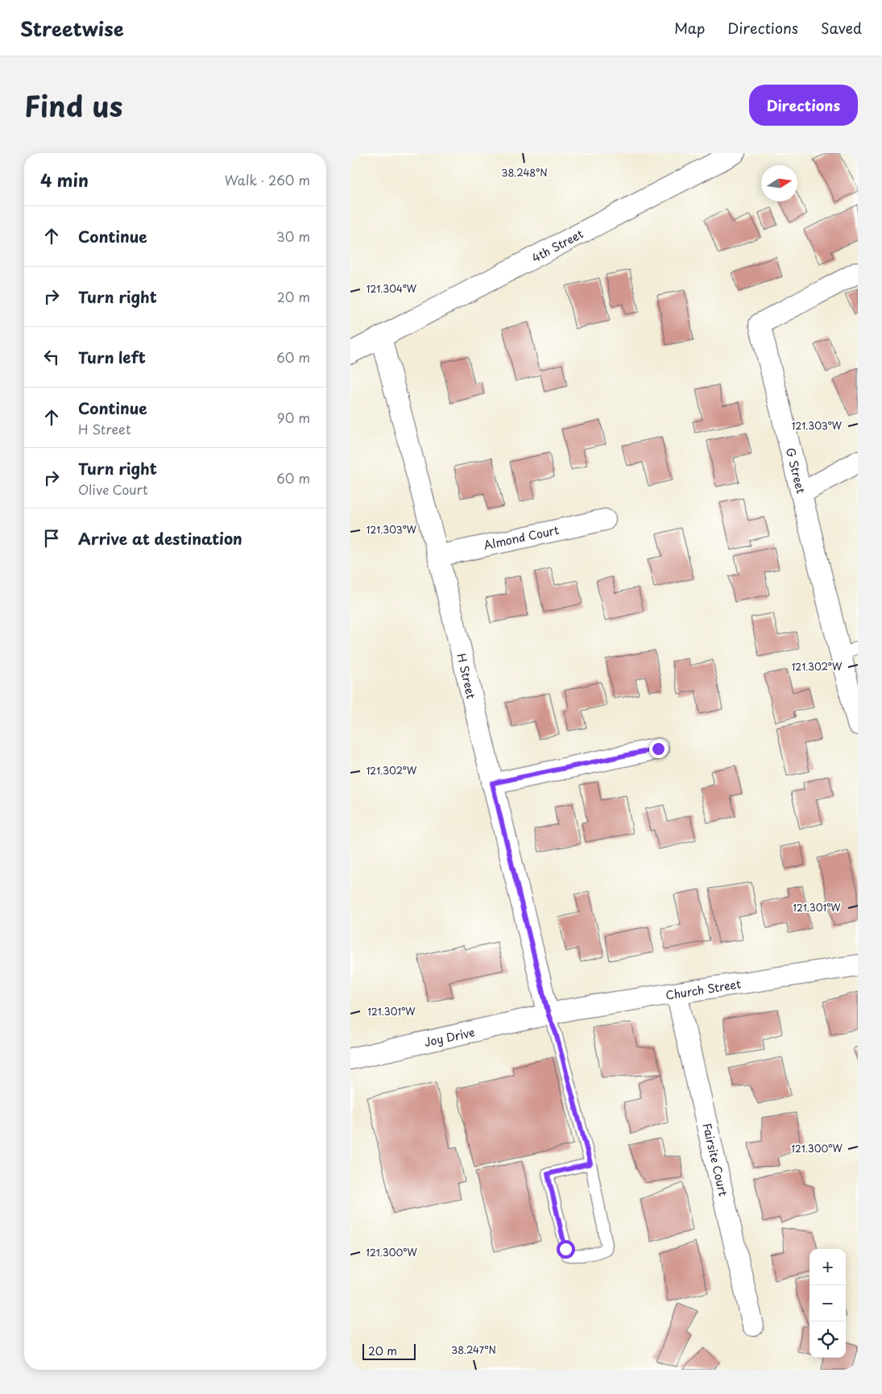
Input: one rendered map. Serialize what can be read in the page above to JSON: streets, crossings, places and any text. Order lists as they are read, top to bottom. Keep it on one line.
{"streets":{"street":["4th Street","G Street","Almond Court","H Street","Church Street","Joy Drive","Fairsite Court"]},"crossings":[["4th Street","H Street"],["Almond Court","H Street"],["H Street","Church Street"],["H Street","Joy Drive"],["Church Street","Joy Drive"],["Church Street","Fairsite Court"]],"scale_bar":"20 m","north":"right","page":{"header":"Streetwise","nav":["Map","Directions","Saved"],"title":"Find us","buttons":"Directions","heading":["4 min","Walk · 260 m"],"list":[["Continue","30 m"],["Turn right","20 m"],["Turn left","60 m"],["Continue","H Street","90 m"],["Turn right","Olive Court","60 m"],"Arrive at destination"],"map_buttons":["+","−"],"scale":"20 m"},"coordinates":["38.248°N","121.304°W","121.303°W","121.302°W","121.301°W","121.300°W","38.247°N"]}
